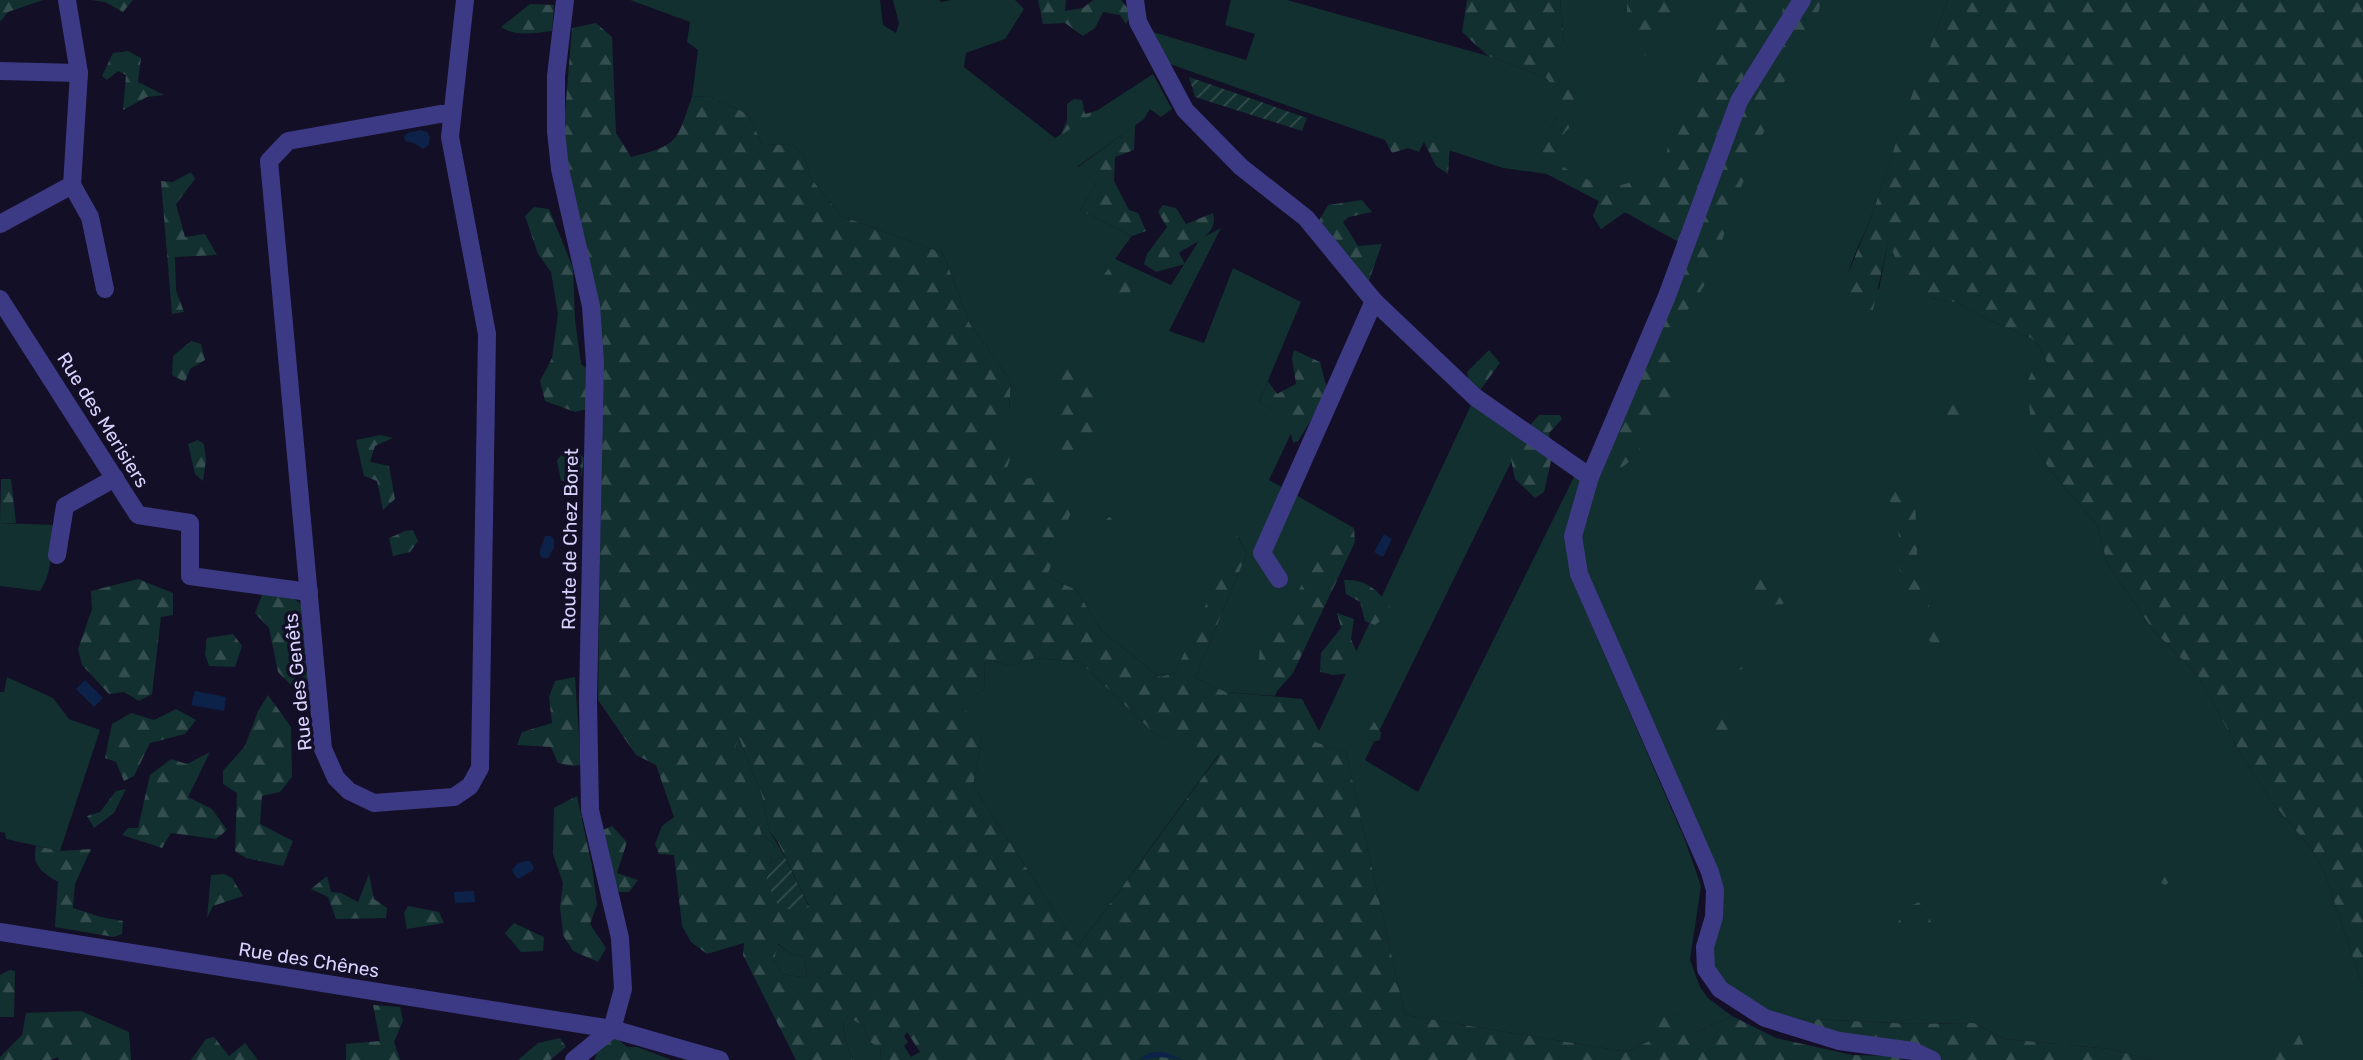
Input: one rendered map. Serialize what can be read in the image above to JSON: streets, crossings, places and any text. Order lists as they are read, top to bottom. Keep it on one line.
{"streets":{"street":["Rue des Merisiers","Route de Chez Boret","Rue des Genêts","Rue des Chênes"]},"crossings":[["Rue des Merisiers","Rue des Genêts"],["Route de Chez Boret","Rue des Chênes"]]}
